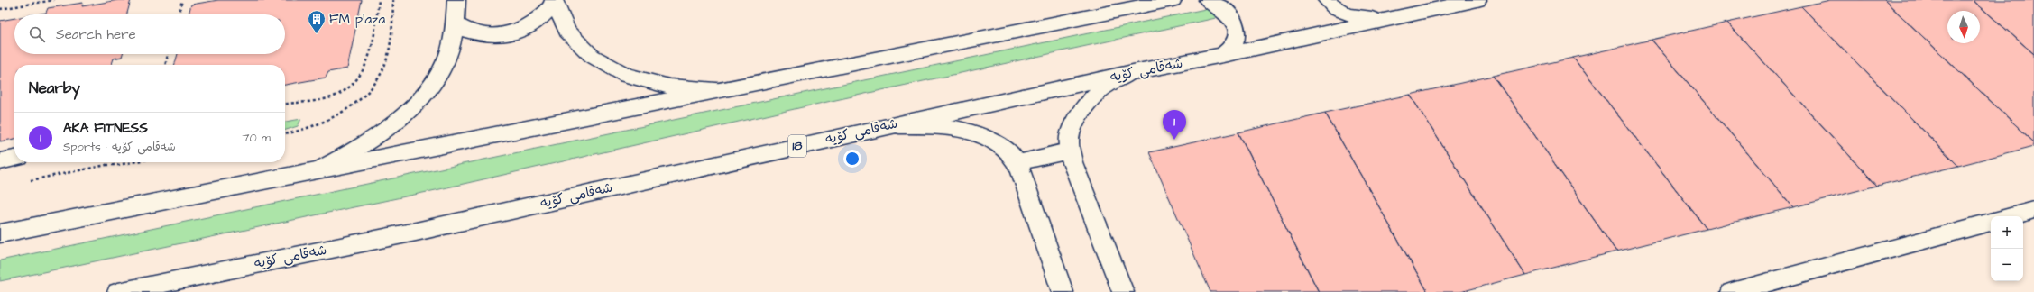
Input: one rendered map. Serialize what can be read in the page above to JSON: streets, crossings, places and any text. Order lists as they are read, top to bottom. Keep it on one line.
{"streets":{"main road":["شەقامی کۆیە","18"]},"places":{"building":["FM plaza"]},"north":"bottom","page":{"search":"Search here","heading":"Nearby","pins":"1","list":[{"mark":"1","name":"AKA FITNESS","note":"Sports · شەقامی کۆیە","value":"70 m"}],"map_buttons":["+","−"]}}
